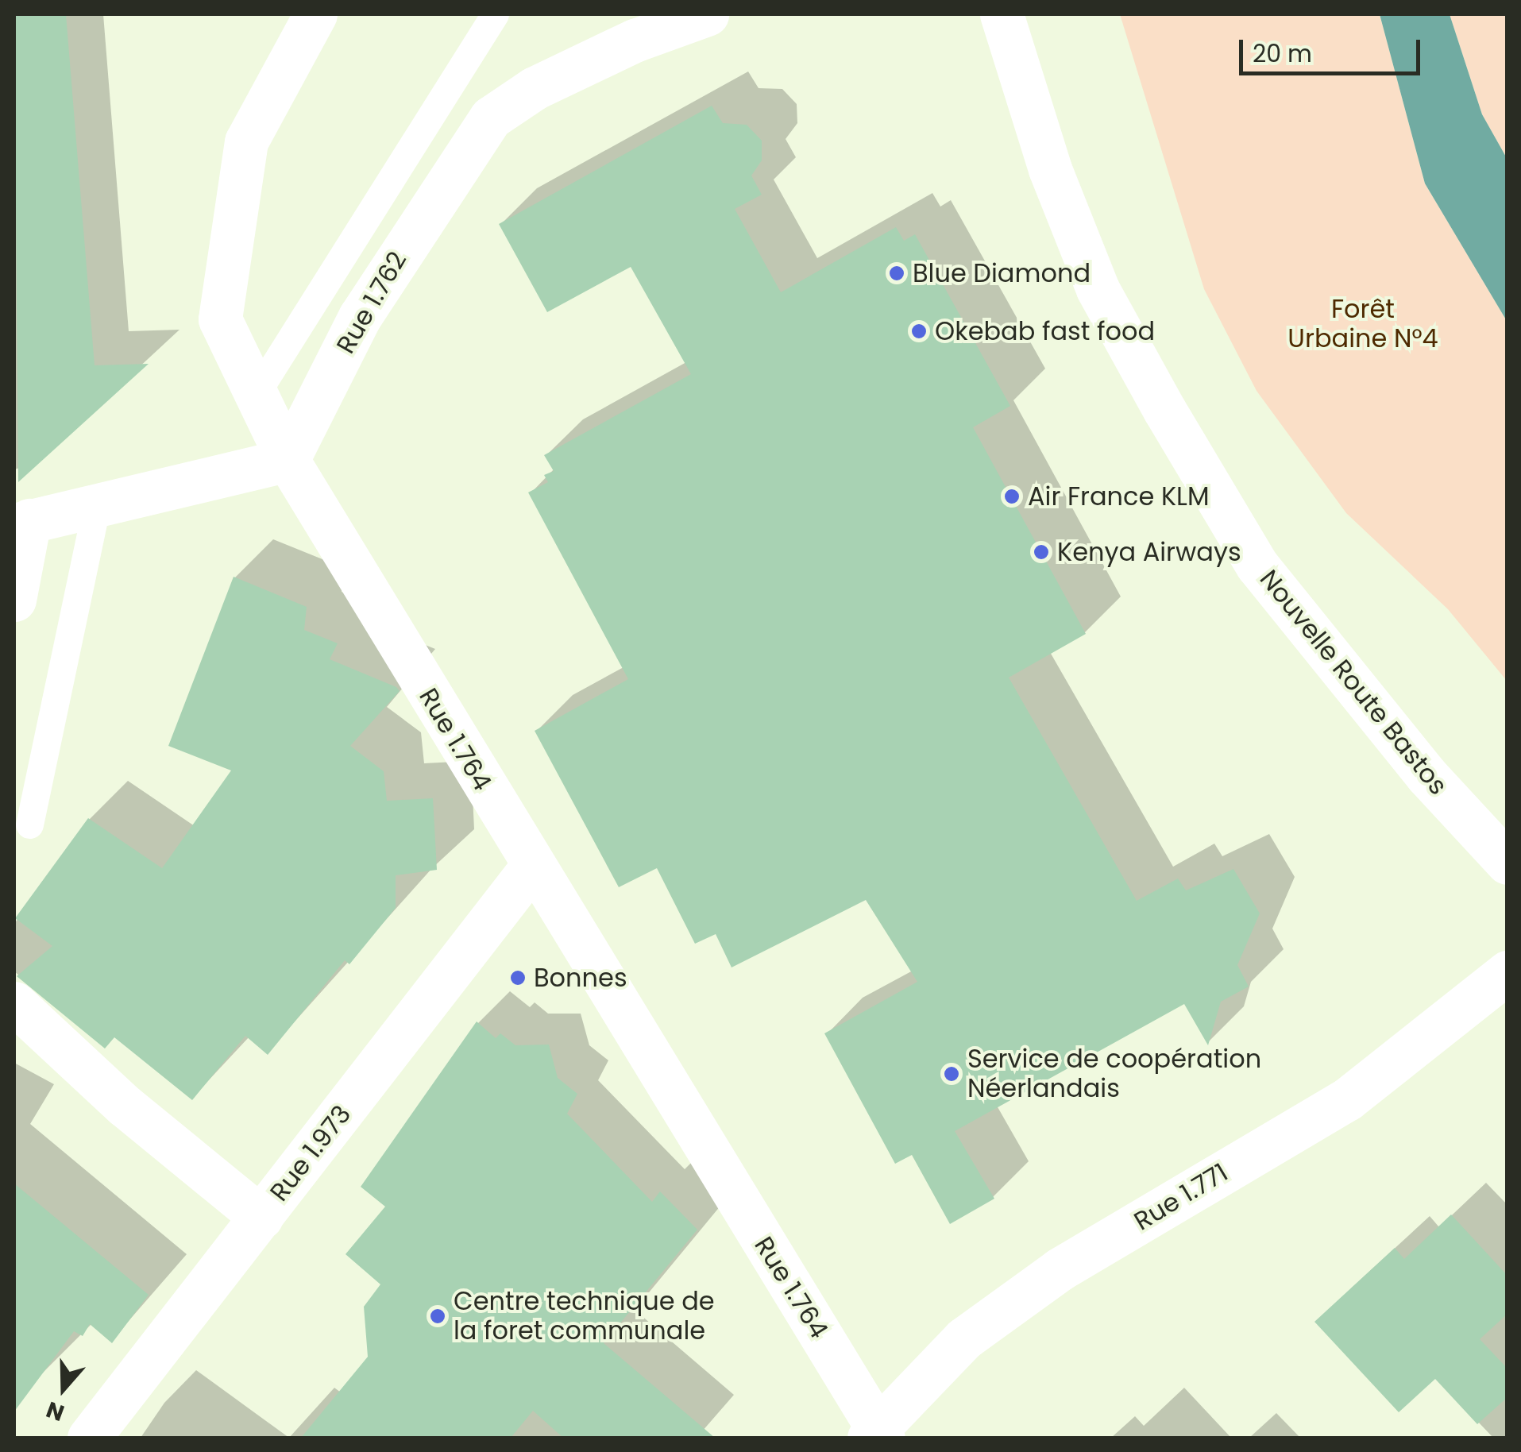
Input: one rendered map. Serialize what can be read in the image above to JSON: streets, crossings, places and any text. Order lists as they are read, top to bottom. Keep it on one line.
{"streets":{"street":["Rue 1.762","Nouvelle Route Bastos","Rue 1.764","Rue 1.973","Rue 1.771"]},"crossings":[["Rue 1.762","Rue 1.764"],["Rue 1.764","Rue 1.973"],["Rue 1.764","Rue 1.771"]],"parks":["Forêt Urbaine N°4"],"places":["Blue Diamond","Okebab fast food","Air France KLM","Kenya Airways","Bonnes","Service de coopération Néerlandais","Centre technique de la foret communale"],"scale_bar":"20 m","north":"bottom"}
